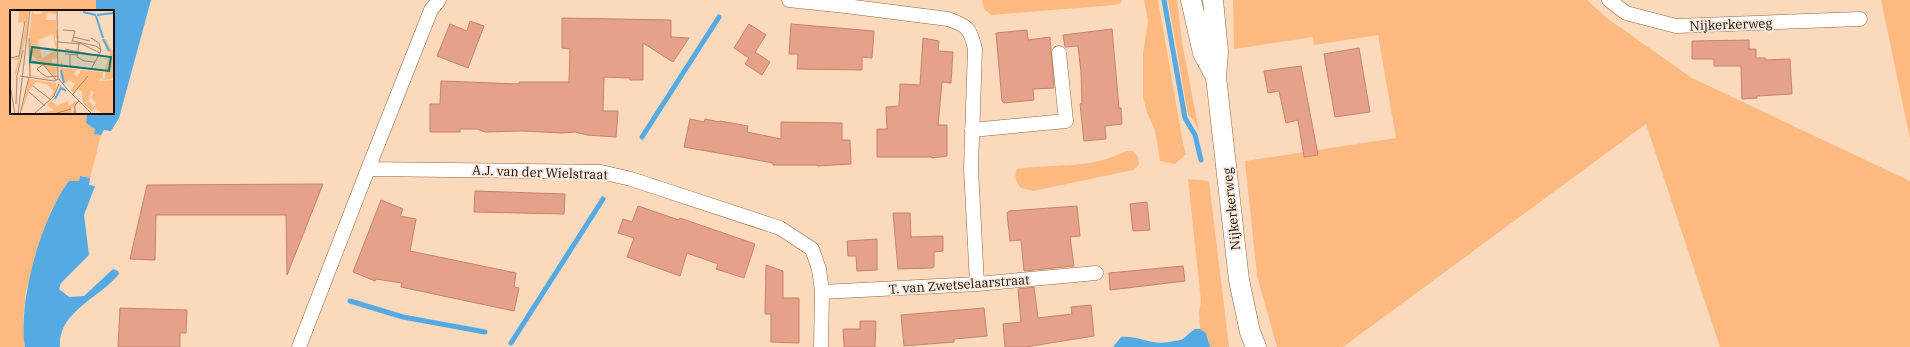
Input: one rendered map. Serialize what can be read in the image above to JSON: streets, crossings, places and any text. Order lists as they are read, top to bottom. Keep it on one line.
{"streets":{"street":["Nijkerkerweg","A.J. van der Wielstraat","T. van Zwetselaarstraat"]},"crossings":[["A.J. van der Wielstraat","T. van Zwetselaarstraat"]]}
